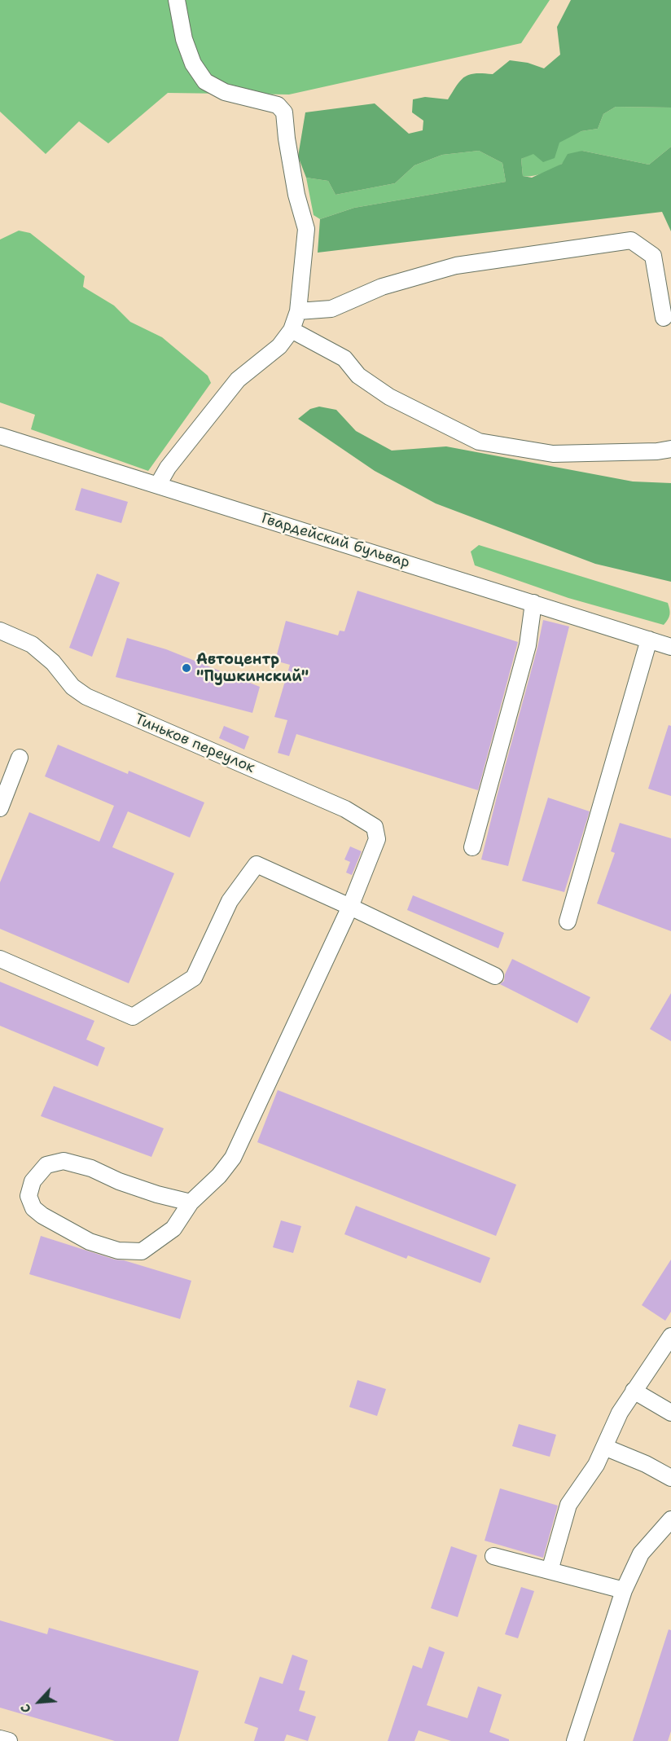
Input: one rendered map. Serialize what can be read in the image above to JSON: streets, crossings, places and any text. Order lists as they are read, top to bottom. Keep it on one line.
{"streets":{"street":["Гвардейский бульвар","Тиньков переулок"]},"places":["Автоцентр \"Пушкинский\""],"north":"bottom left"}
